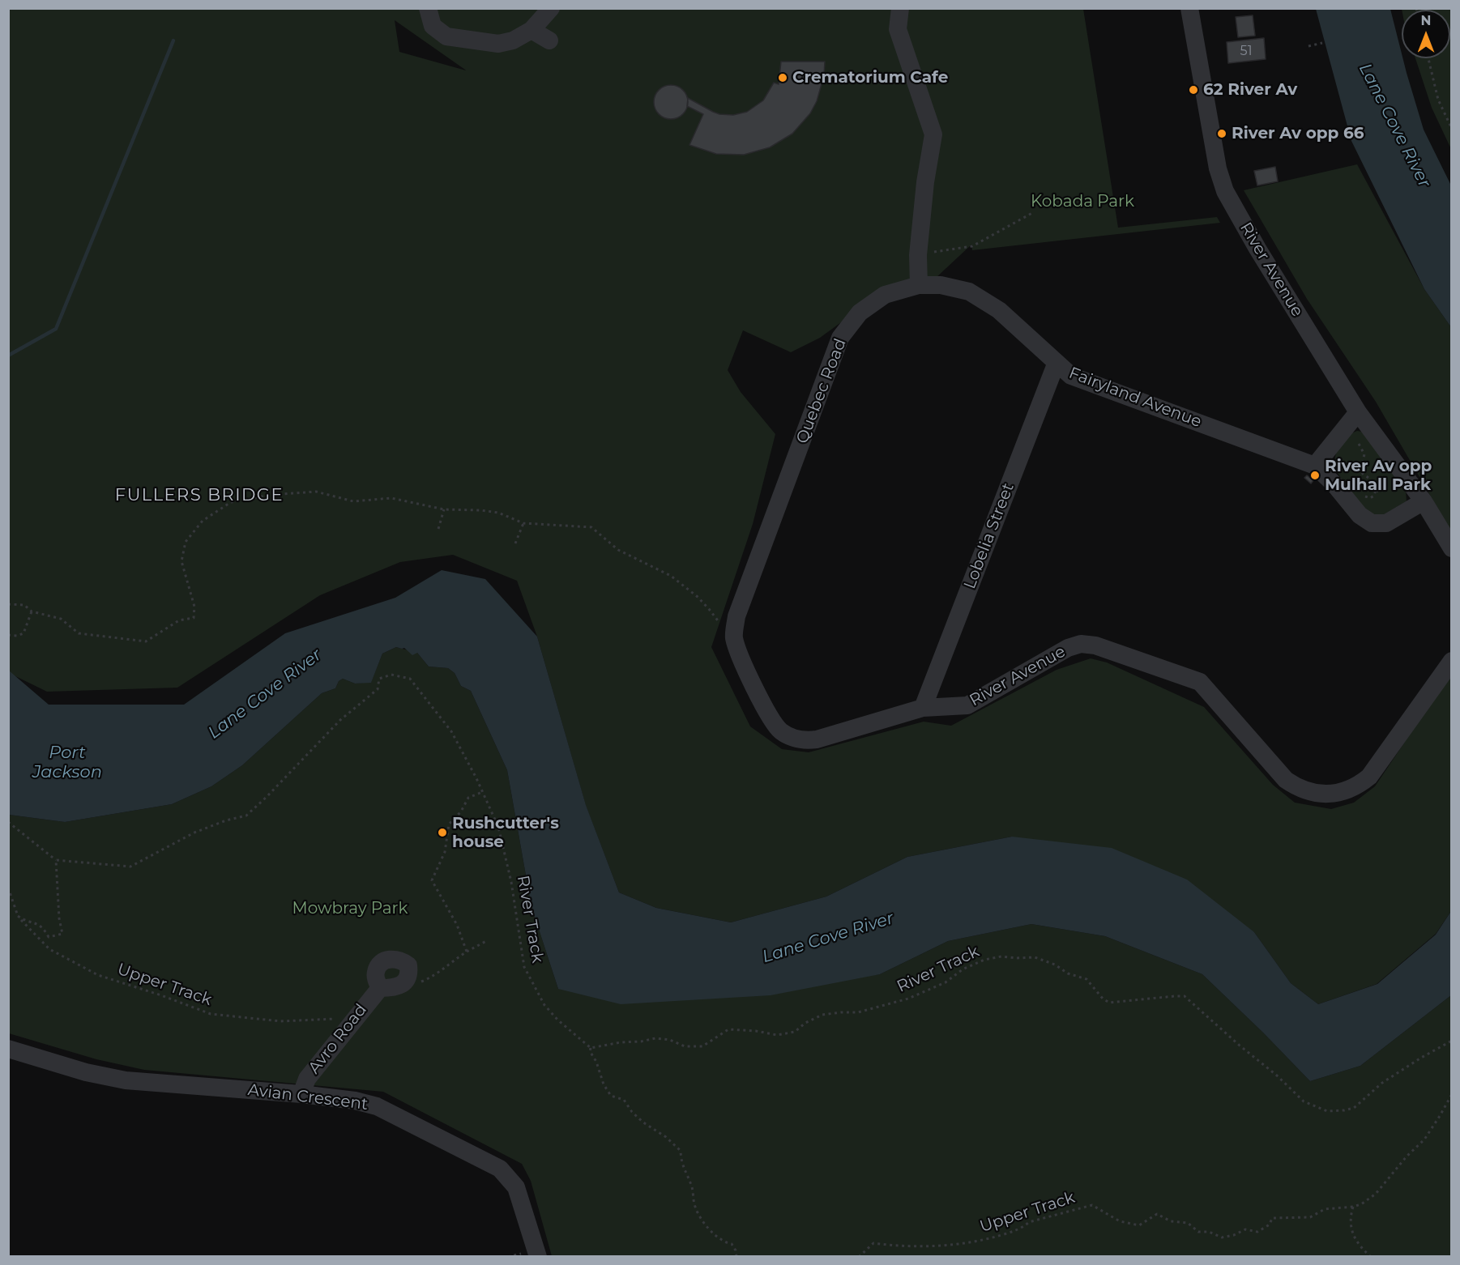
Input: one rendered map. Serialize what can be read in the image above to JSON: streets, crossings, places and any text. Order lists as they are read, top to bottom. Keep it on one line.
{"streets":{"street":["River Avenue","Quebec Road","Fairyland Avenue","Lobelia Street","Avro Road","Avian Crescent"],"path":["River Track","Upper Track"]},"crossings":[["River Avenue","Quebec Road"],["River Avenue","Lobelia Street"],["Quebec Road","Fairyland Avenue"],["Fairyland Avenue","Lobelia Street"],["Upper Track","Avro Road"],["Avro Road","Avian Crescent"]],"districts":["FULLERS BRIDGE"],"water":["Lane Cove River","Port Jackson"],"parks":["Kobada Park","Mowbray Park"],"places":["Crematorium Cafe","62 River Av","River Av opp 66","River Av opp Mulhall Park","Rushcutter's house"],"house_numbers":["51"],"north":"top"}
